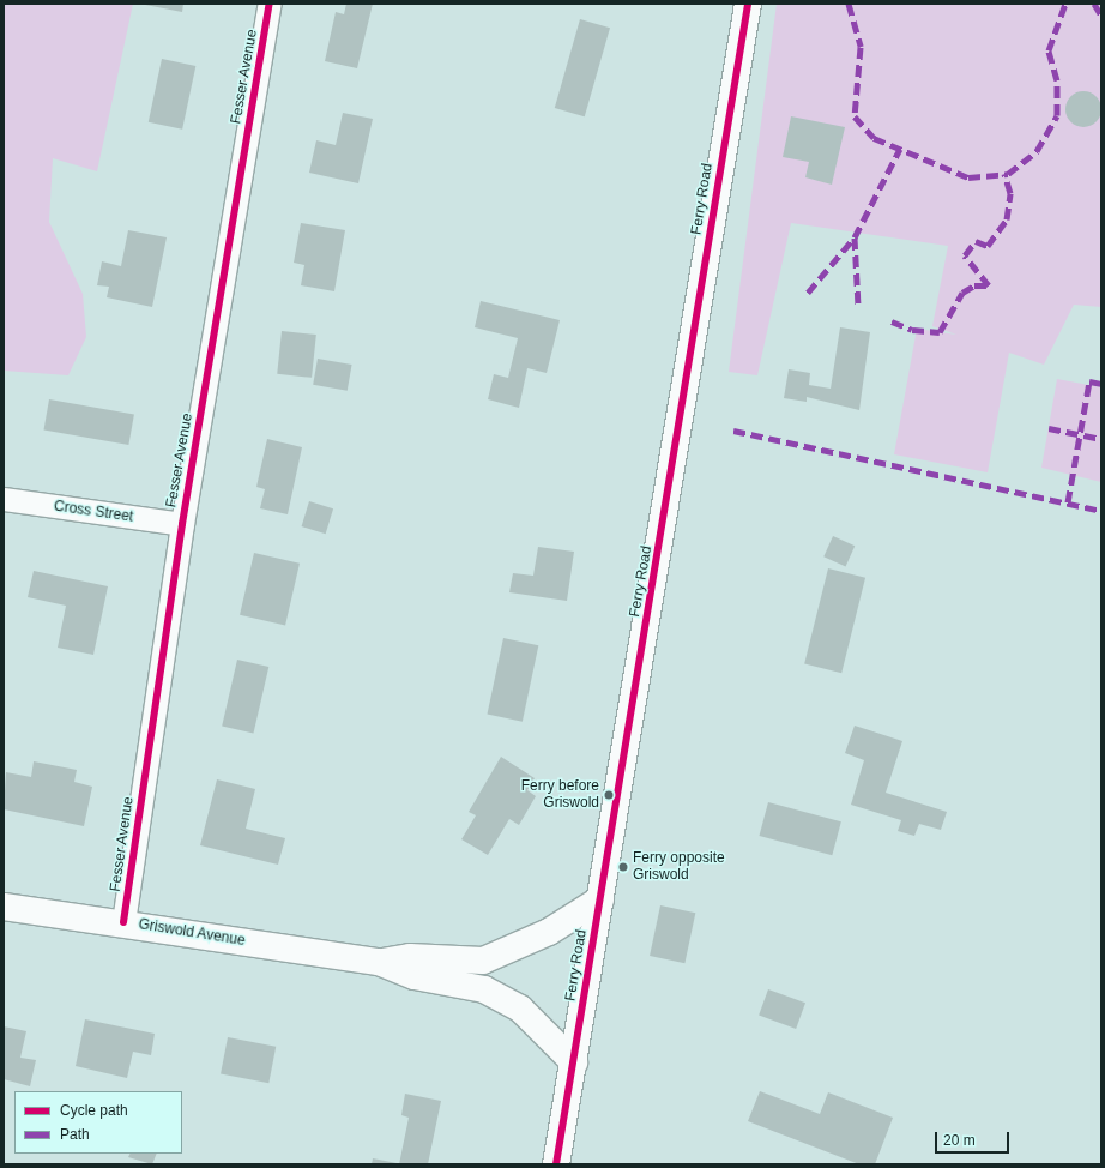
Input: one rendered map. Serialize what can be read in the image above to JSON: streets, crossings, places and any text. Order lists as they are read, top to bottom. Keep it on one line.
{"streets":{"main road":["Ferry Road","Griswold Avenue"],"street":["Fesser Avenue","Cross Street"]},"crossings":[["Fesser Avenue","Cross Street"],["Fesser Avenue","Griswold Avenue"]],"places":["Ferry before Griswold","Ferry opposite Griswold"],"legend":["Cycle path","Path"],"scale_bar":"20 m"}
